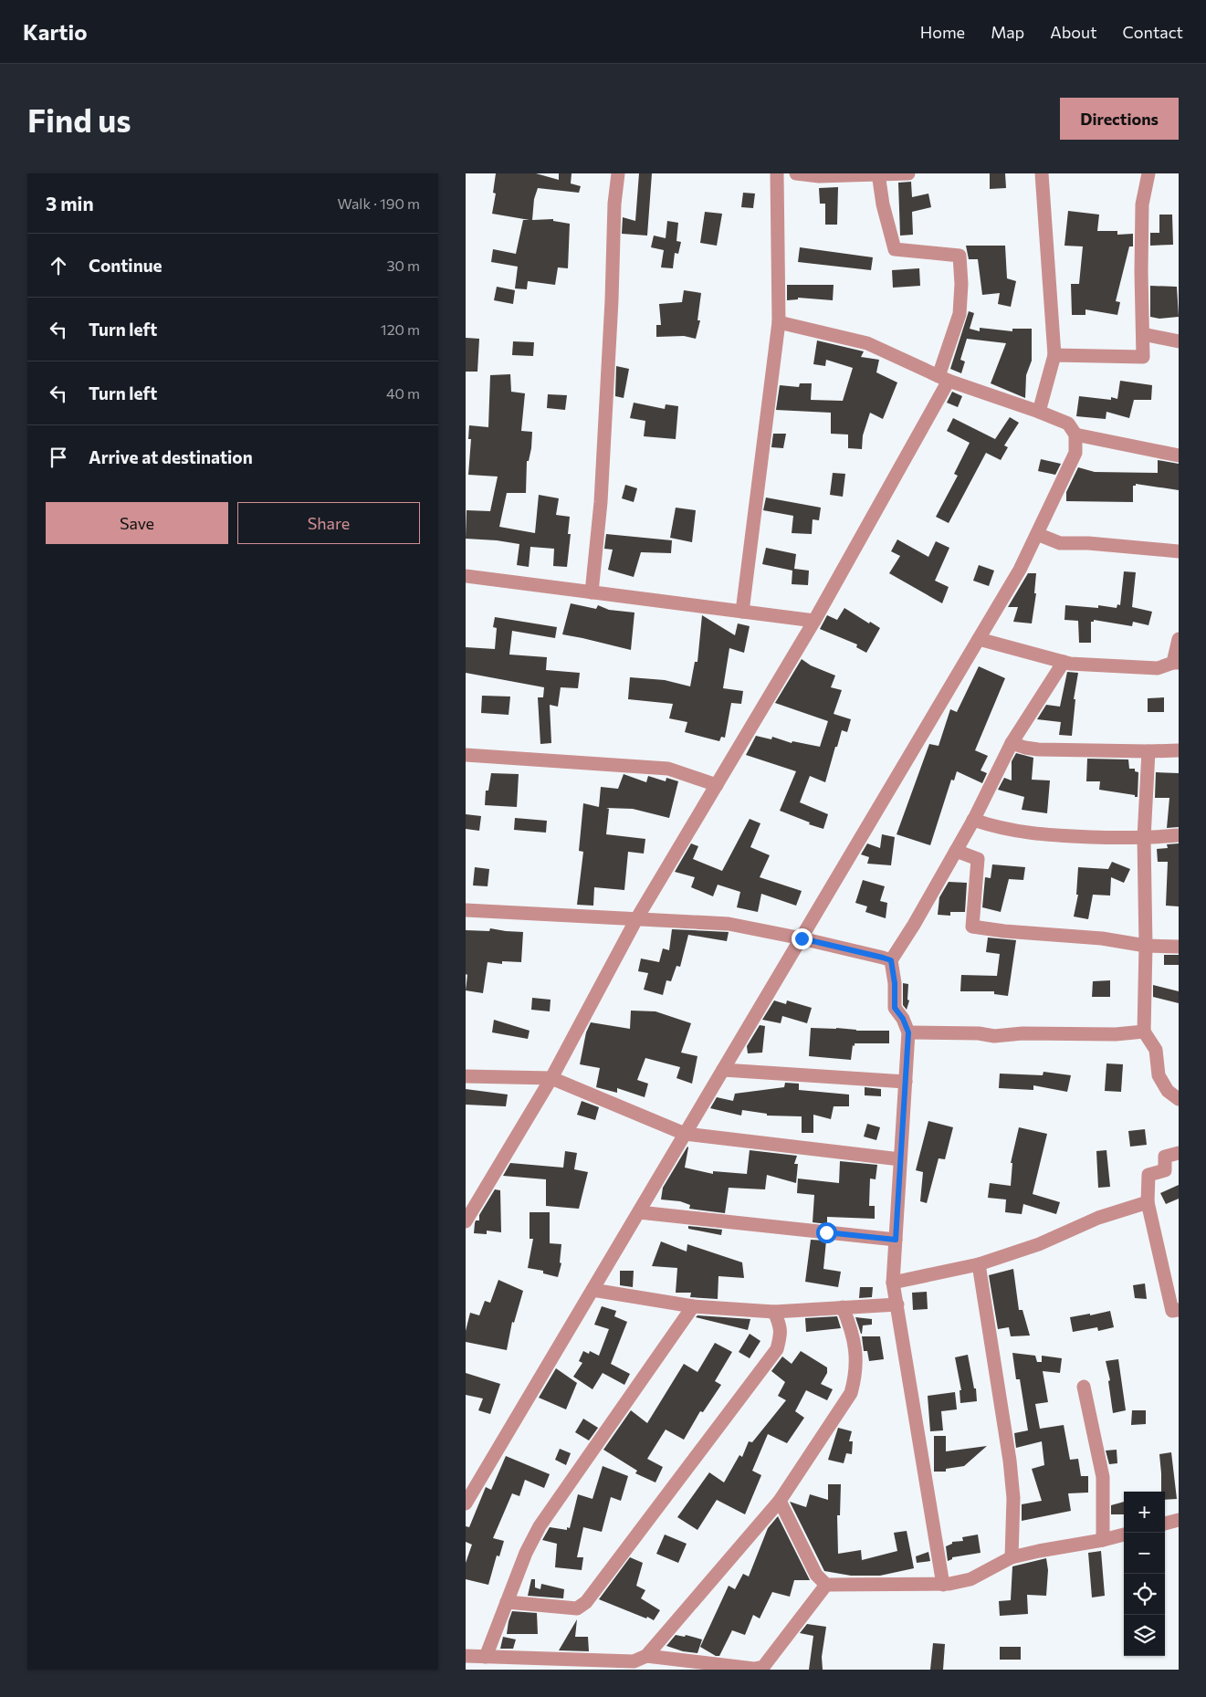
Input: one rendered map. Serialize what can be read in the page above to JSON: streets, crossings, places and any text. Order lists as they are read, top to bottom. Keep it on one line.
{"page":{"header":"Kartio","nav":["Home","Map","About","Contact"],"buttons":["Directions",["Save","Share"]],"title":"Find us","heading":["3 min","Walk · 190 m"],"list":[["Continue","30 m"],["Turn left","120 m"],["Turn left","40 m"],"Arrive at destination"],"map_buttons":["+","−"]}}
